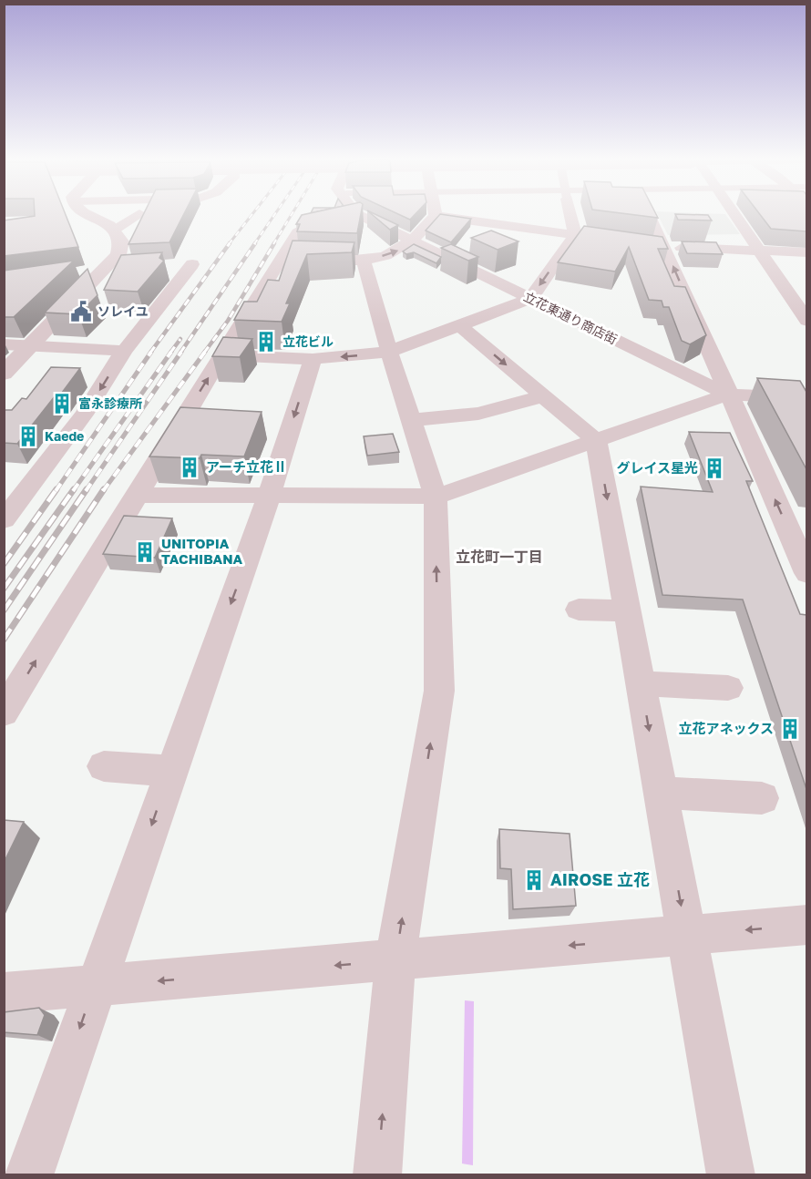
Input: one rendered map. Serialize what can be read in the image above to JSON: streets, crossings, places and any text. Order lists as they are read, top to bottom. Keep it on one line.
{"streets":{"street":["立花東通り商店街"]},"districts":["立花町一丁目"],"places":{"public building":["ソレイユ"],"building":["立花ビル","富永診療所","Kaede","アーチ立花Ⅱ","グレイス星光","UNITOPIA TACHIBANA","立花アネックス","AIROSE 立花"]}}
